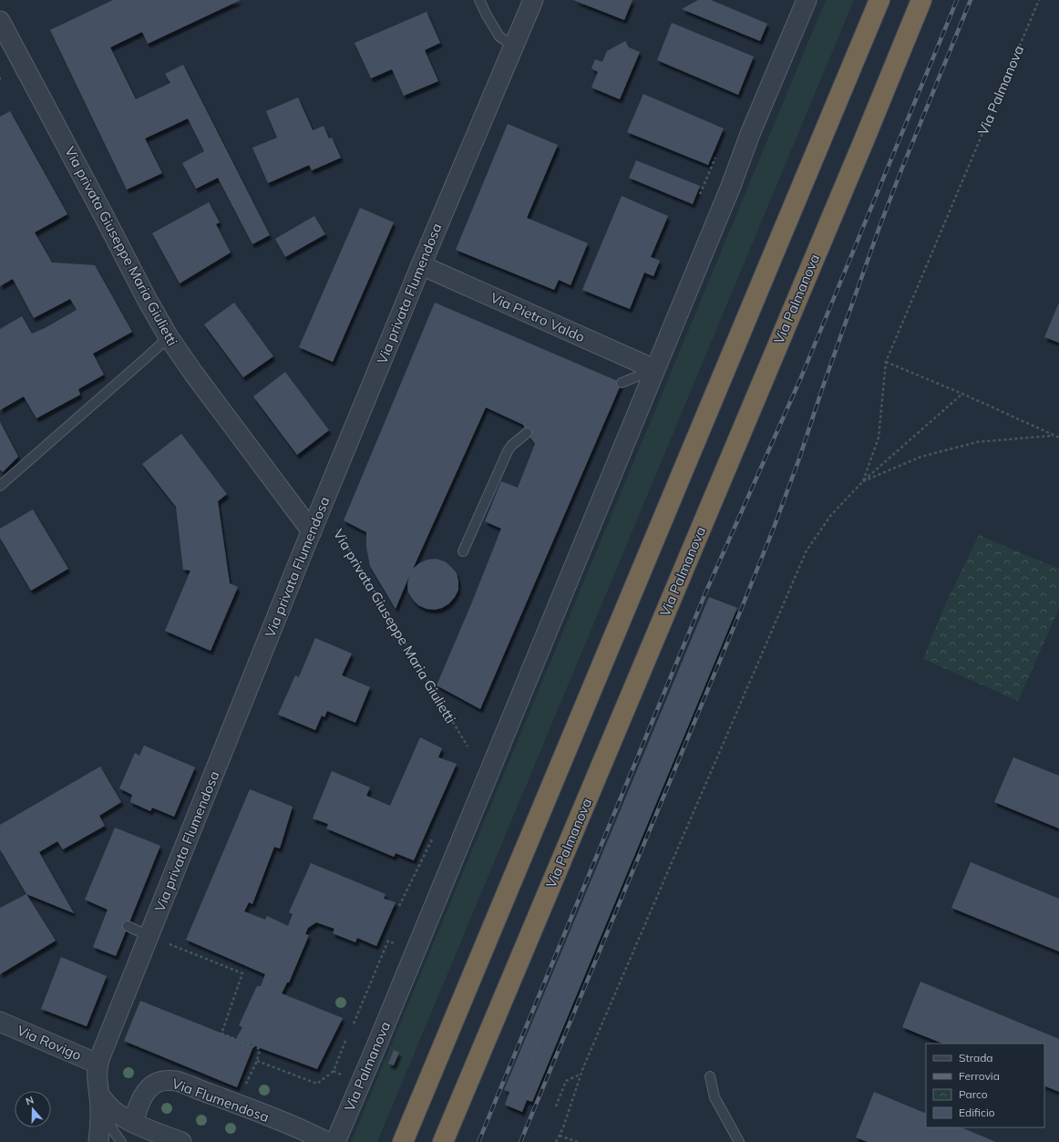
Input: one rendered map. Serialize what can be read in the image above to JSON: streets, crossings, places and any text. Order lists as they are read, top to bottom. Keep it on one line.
{"streets":{"highway":["Via Palmanova"],"street":["Via privata Giuseppe Maria Giulietti","Via privata Flumendosa","Via Pietro Valdo","Via Rovigo","Via Flumendosa"]},"crossings":[["Via Palmanova","Via Pietro Valdo"],["Via privata Giuseppe Maria Giulietti","Via privata Flumendosa"],["Via privata Flumendosa","Via Pietro Valdo"],["Via privata Flumendosa","Via Rovigo"]],"legend":["Strada","Ferrovia","Parco","Edificio"],"north":"top"}
